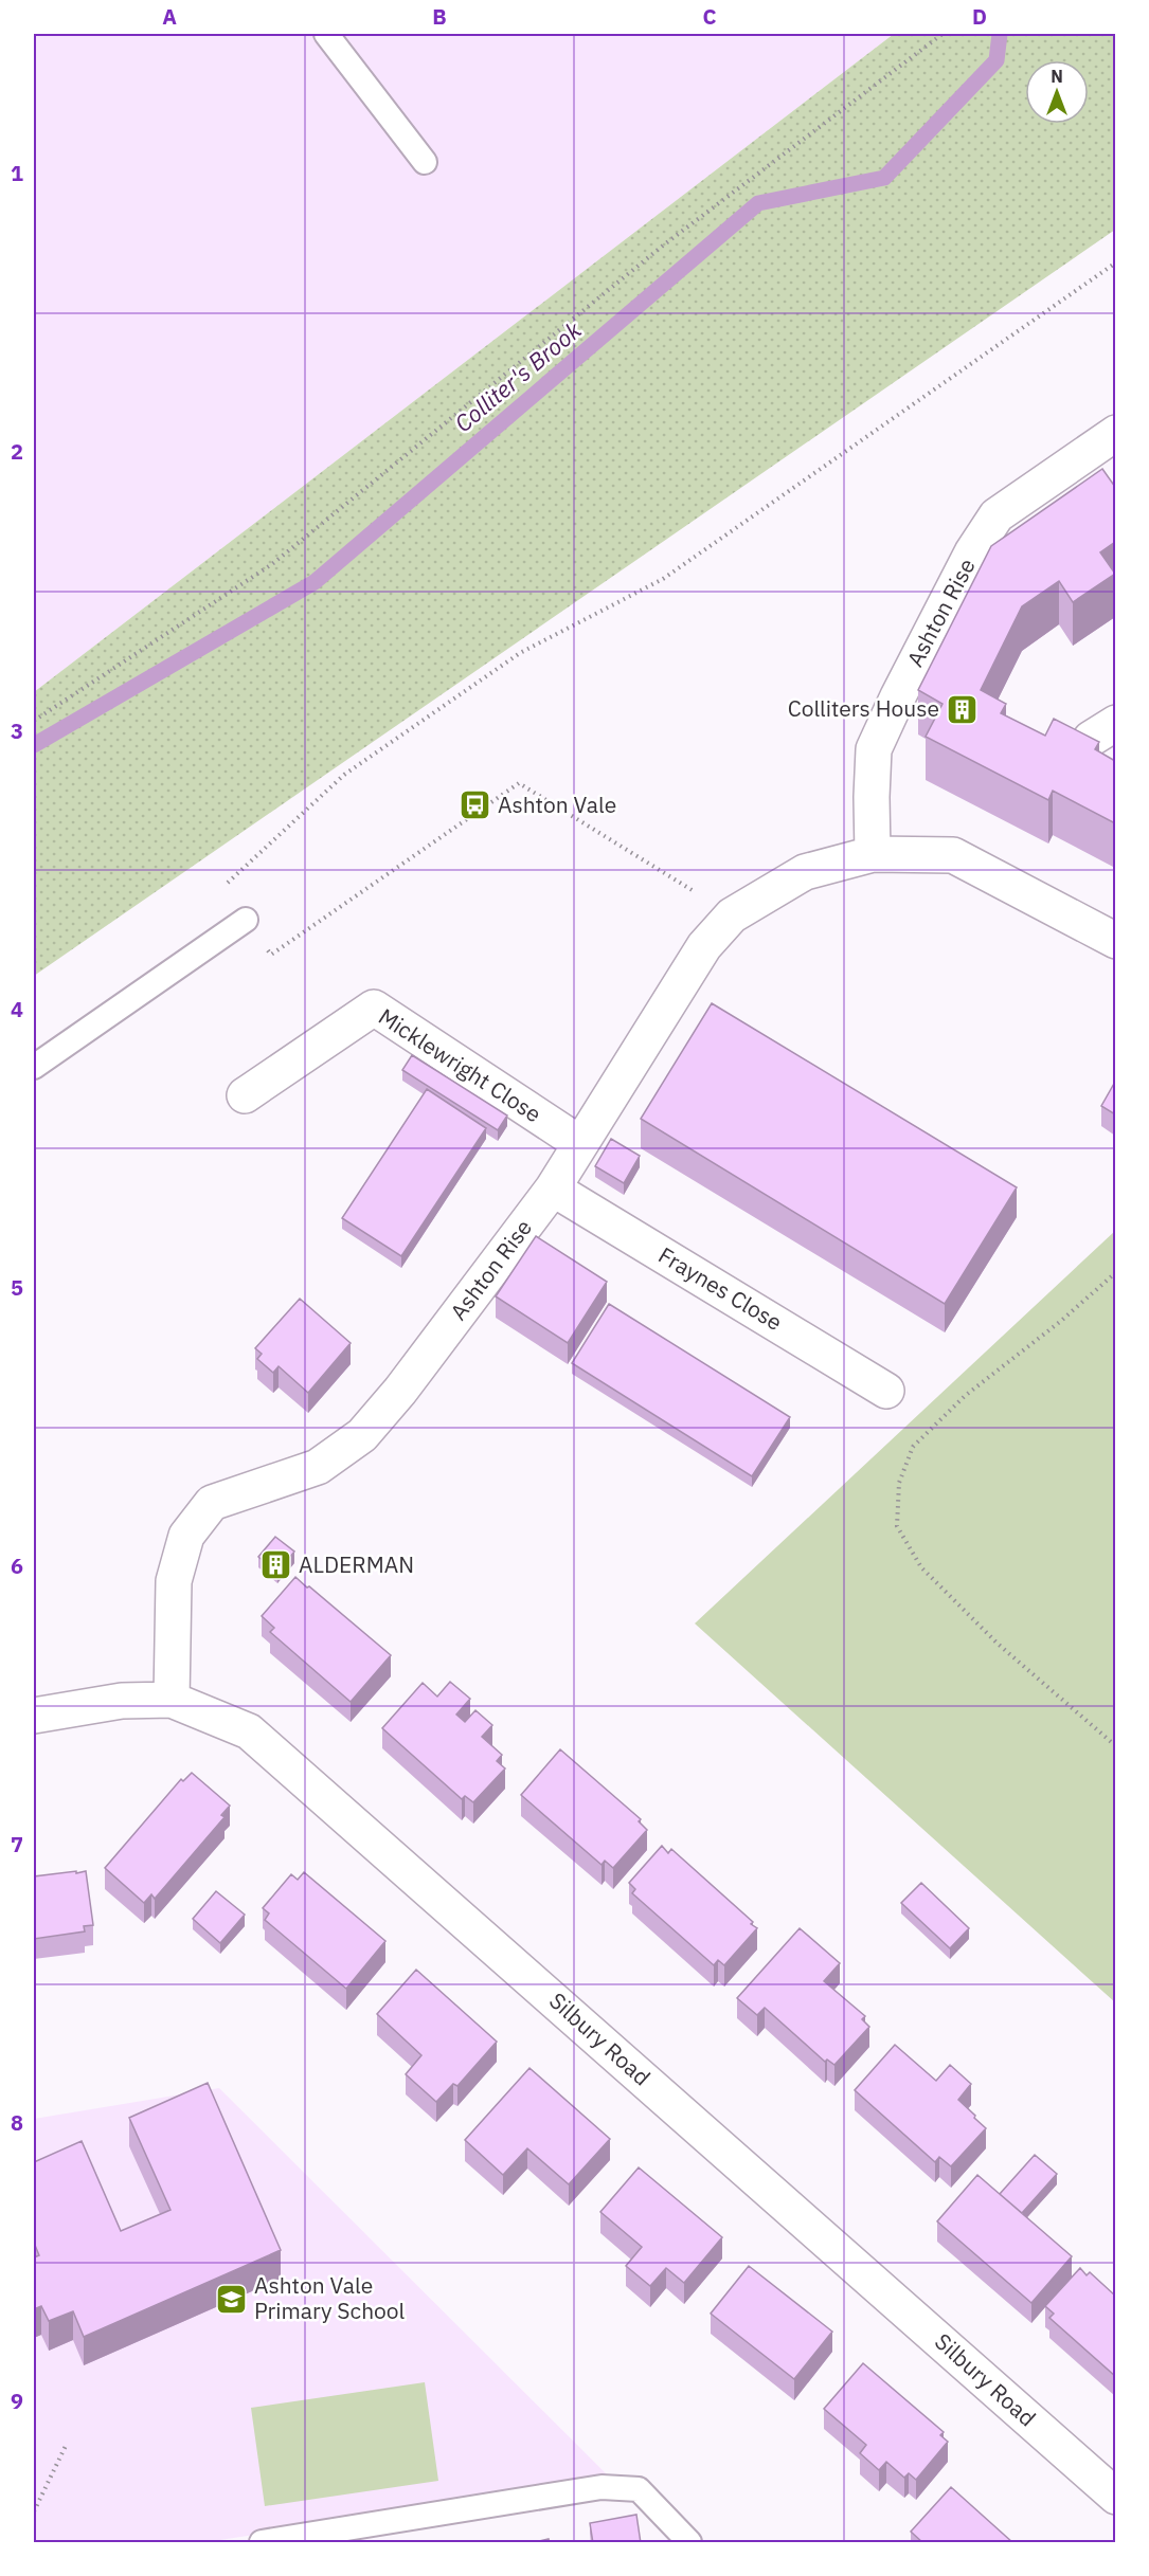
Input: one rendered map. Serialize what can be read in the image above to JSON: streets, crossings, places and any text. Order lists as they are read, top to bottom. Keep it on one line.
{"streets":{"street":["Ashton Rise","Micklewright Close","Fraynes Close","Silbury Road"]},"crossings":[["Ashton Rise","Micklewright Close"],["Ashton Rise","Fraynes Close"],["Ashton Rise","Silbury Road"]],"water":["Colliter's Brook"],"places":{"building":["Colliters House","ALDERMAN"],"bus stop":["Ashton Vale"],"school or university":["Ashton Vale Primary School"]},"north":"top","grid":{"columns":["A","B","C","D"],"rows":["1","2","3","4","5","6","7","8","9"]}}
